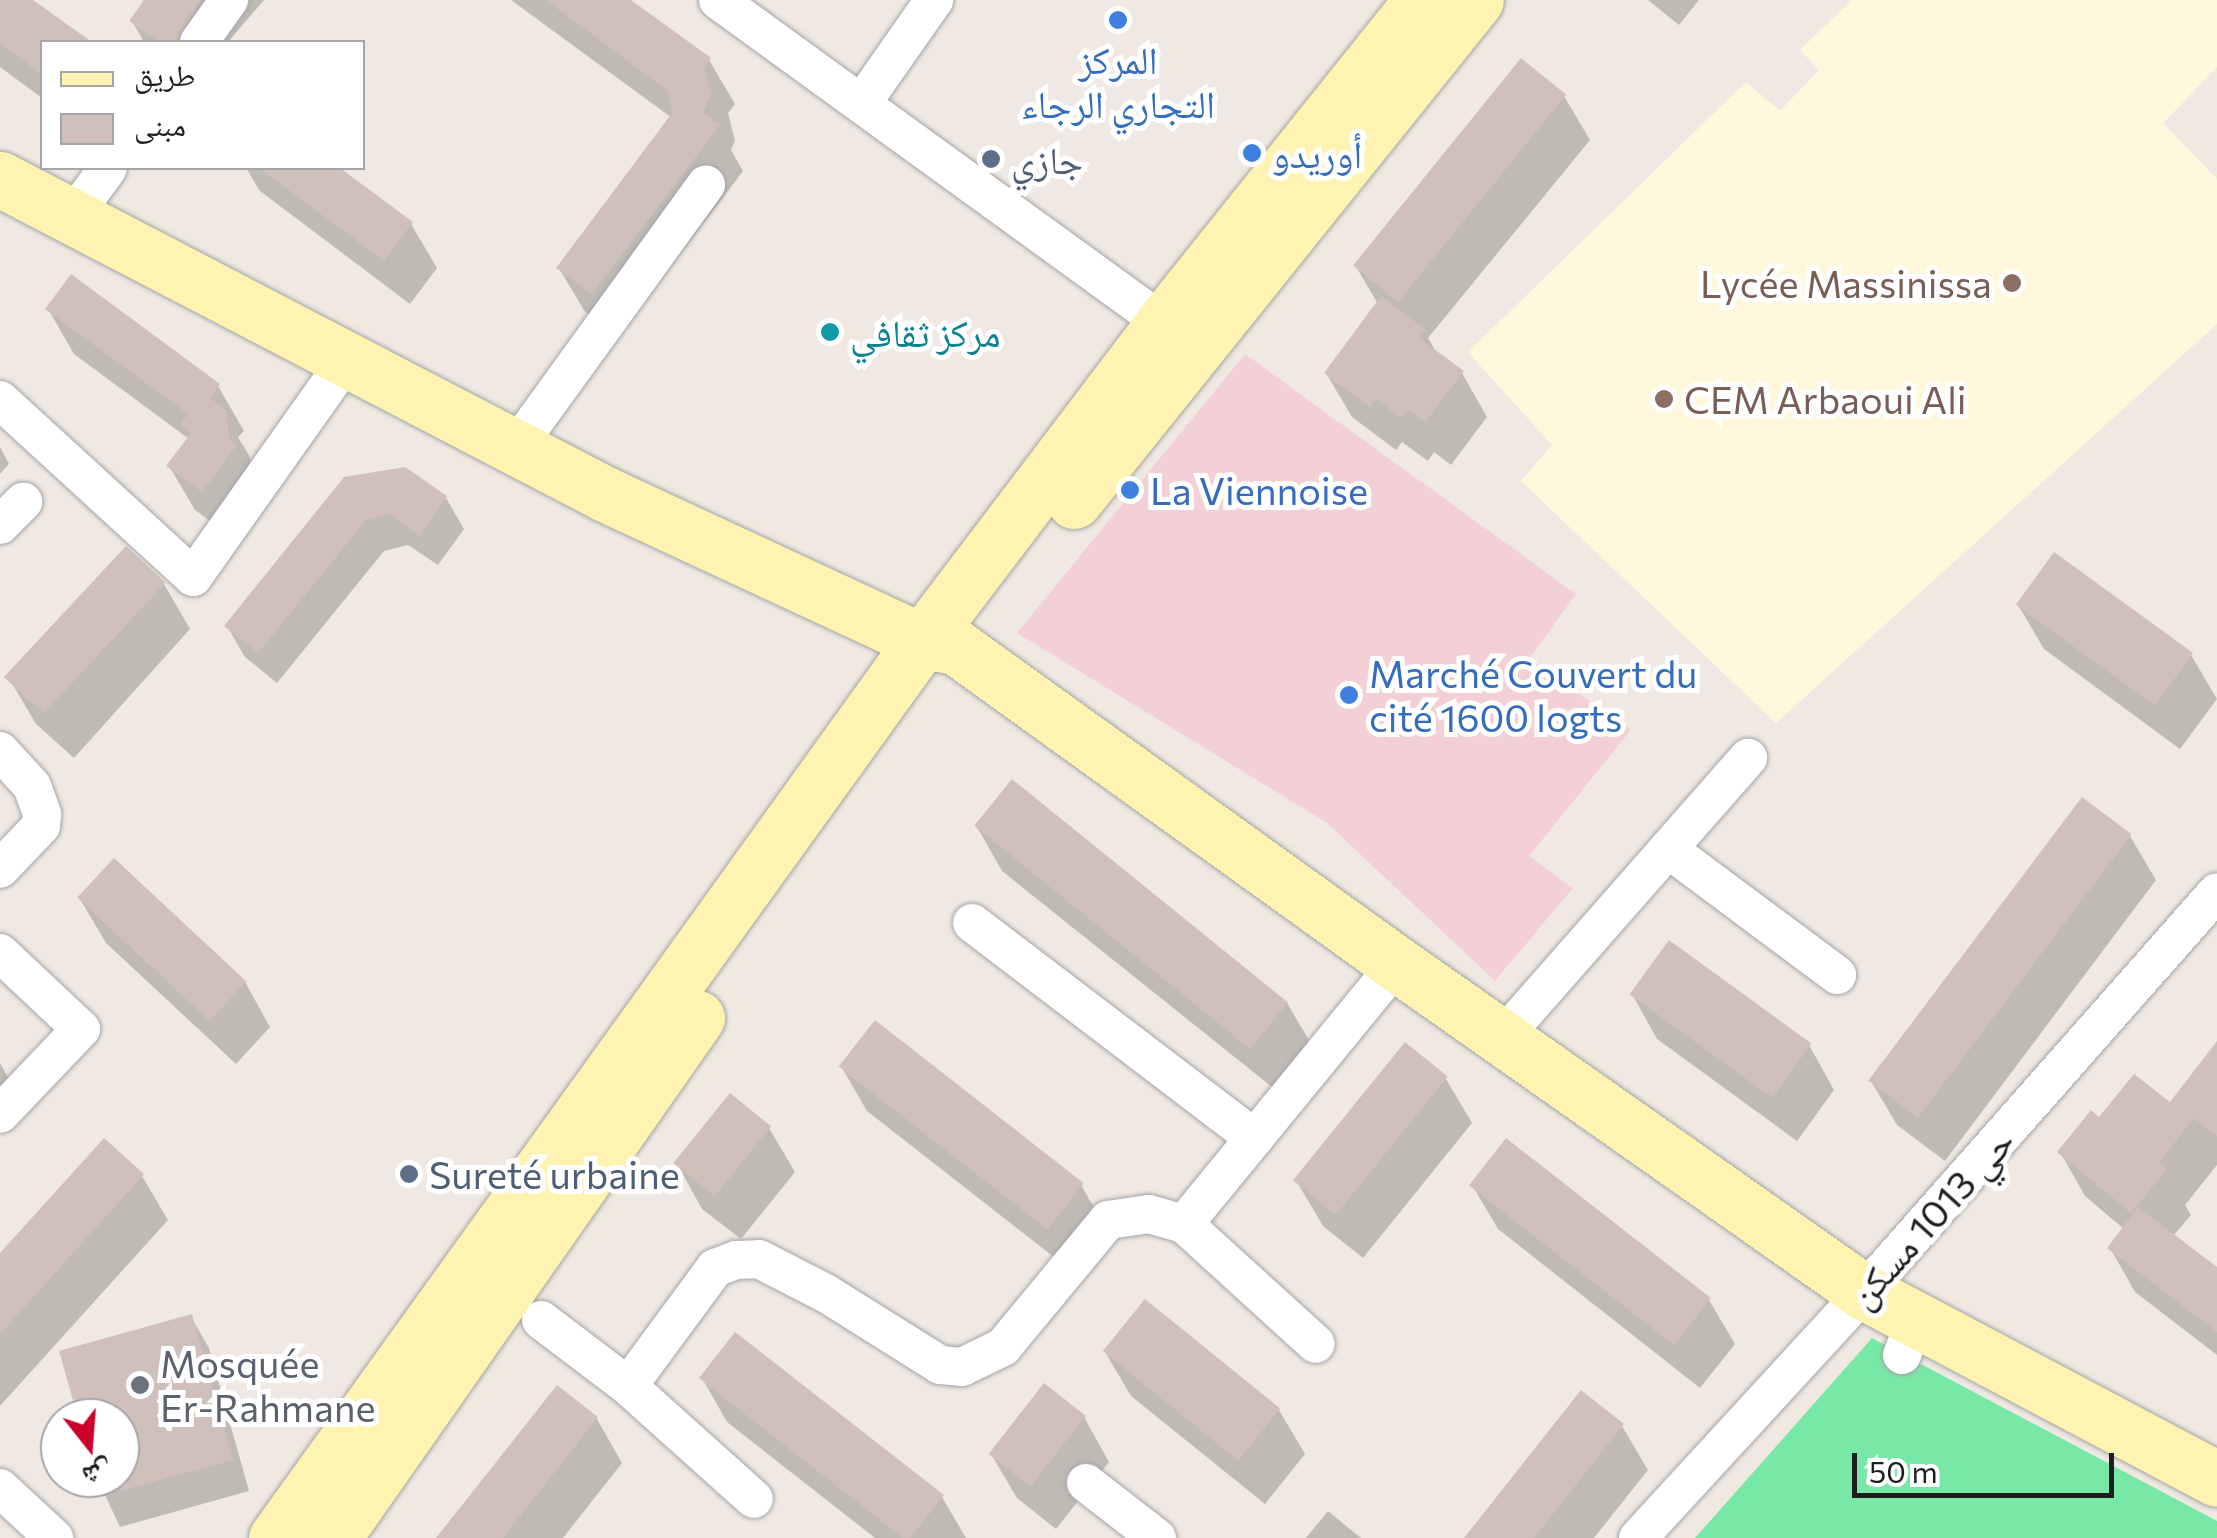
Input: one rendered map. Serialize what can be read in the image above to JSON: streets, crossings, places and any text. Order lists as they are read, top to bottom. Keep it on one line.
{"streets":{"street":["حي 1013 مسكن"]},"places":["المركز التجاري الرجاء","أوريدو","جازي","Lycée Massinissa","مركز ثقافي","CEM Arbaoui Ali","La Viennoise","Marché Couvert du cité 1600 logts","Sureté urbaine","Mosquée Er-Rahmane"],"legend":["طريق","مبنى"],"scale_bar":"50 m","north":"bottom"}
